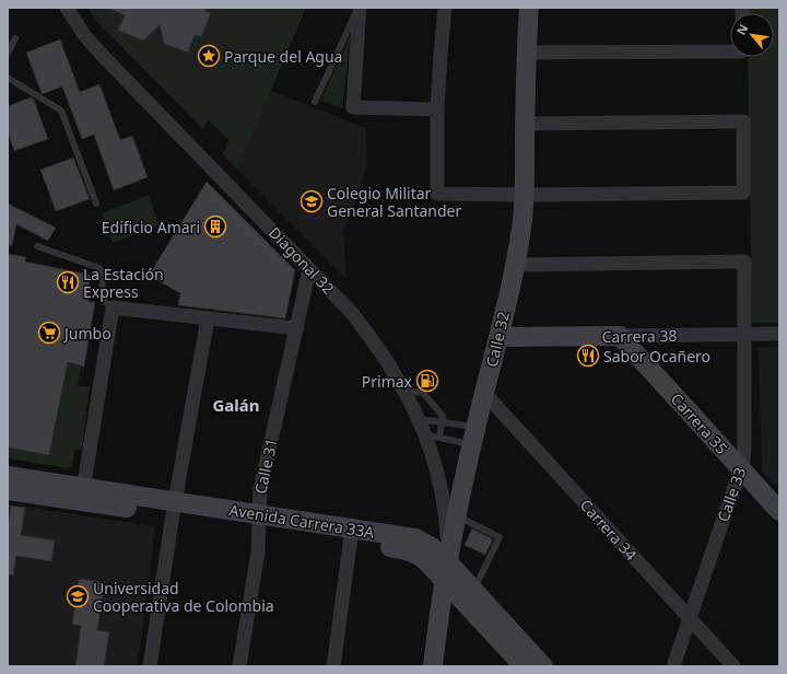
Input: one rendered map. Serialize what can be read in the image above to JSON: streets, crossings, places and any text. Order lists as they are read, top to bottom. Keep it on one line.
{"streets":{"street":["Diagonal 32","Carrera 38","Calle 32","Carrera 35","Calle 31","Calle 33","Avenida Carrera 33A","Carrera 34"]},"crossings":[["Diagonal 32","Calle 32"],["Diagonal 32","Calle 31"],["Diagonal 32","Avenida Carrera 33A"],["Carrera 38","Calle 32"],["Carrera 38","Carrera 35"],["Carrera 38","Calle 33"],["Calle 32","Calle 33"],["Calle 32","Avenida Carrera 33A"],["Calle 32","Carrera 34"],["Carrera 35","Calle 33"],["Calle 31","Avenida Carrera 33A"],["Calle 33","Carrera 34"]],"districts":["Galán"],"places":{"place":["Parque del Agua"],"school or university":["Colegio Militar General Santander","Universidad Cooperativa de Colombia"],"building":["Edificio Amari"],"restaurant":["La Estación Express","Sabor Ocañero"],"supermarket":["Jumbo"],"fuel station":["Primax"]},"north":"top left"}
